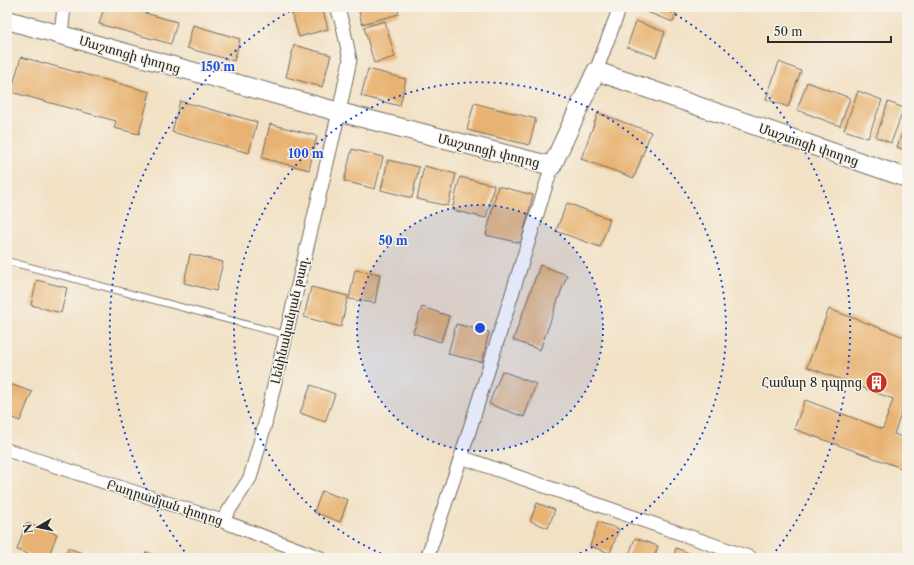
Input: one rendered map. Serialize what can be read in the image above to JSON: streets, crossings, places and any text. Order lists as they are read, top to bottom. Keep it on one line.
{"streets":{"main road":["Մաշտոցի փողոց"],"street":["Լենինականյան թաղ.","Բաղրամյան փողոց"]},"crossings":[["Մաշտոցի փողոց","Լենինականյան թաղ."],["Լենինականյան թաղ.","Բաղրամյան փողոց"]],"places":{"building":["Համար 8 դպրոց"]},"scale_bar":"50 m","north":"left","rings":["150 m","100 m","50 m"]}
